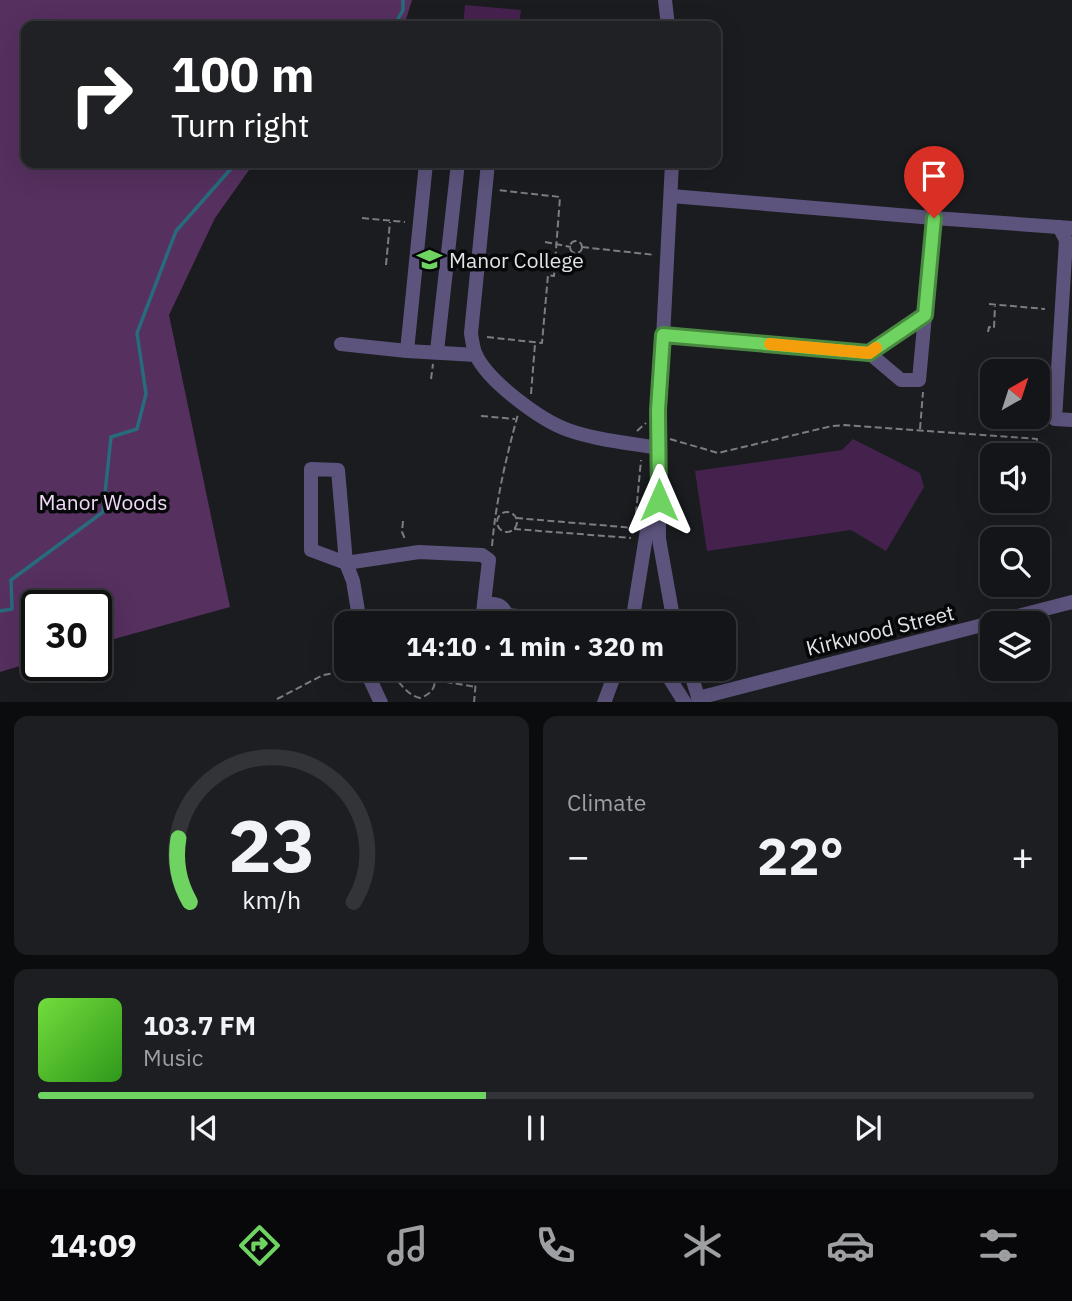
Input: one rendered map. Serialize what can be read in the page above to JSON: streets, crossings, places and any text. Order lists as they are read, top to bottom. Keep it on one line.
{"streets":{"street":["Kirkwood Street"]},"parks":["Manor Woods"],"places":{"school or university":["Manor College"]},"north":"top right","page":{"turn":["100 m","Turn right"],"limit":"30","trip":"14:10 · 1 min · 320 m","tile":"Climate","heat":["−","22°","+"],"song":["103.7 FM","Music"],"tabs":"14:09","gauge":["23","km/h"]}}
